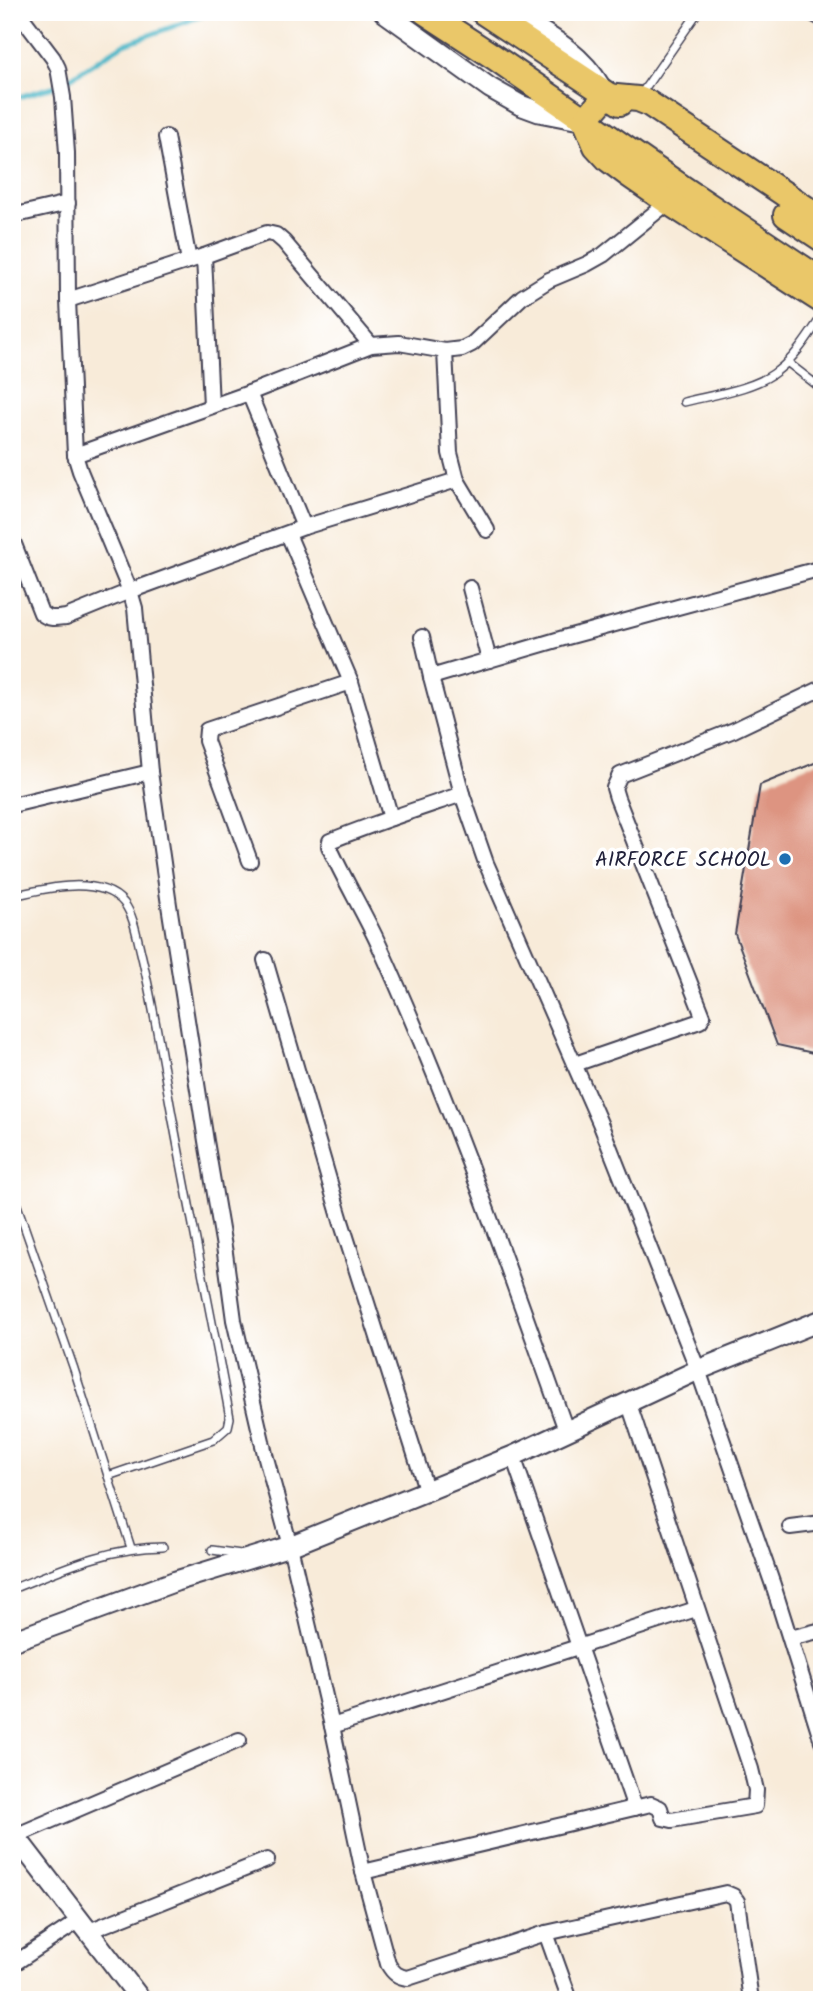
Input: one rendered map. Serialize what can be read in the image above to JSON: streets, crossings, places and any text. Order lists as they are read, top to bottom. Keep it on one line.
{"places":["AIRFORCE SCHOOL"]}
